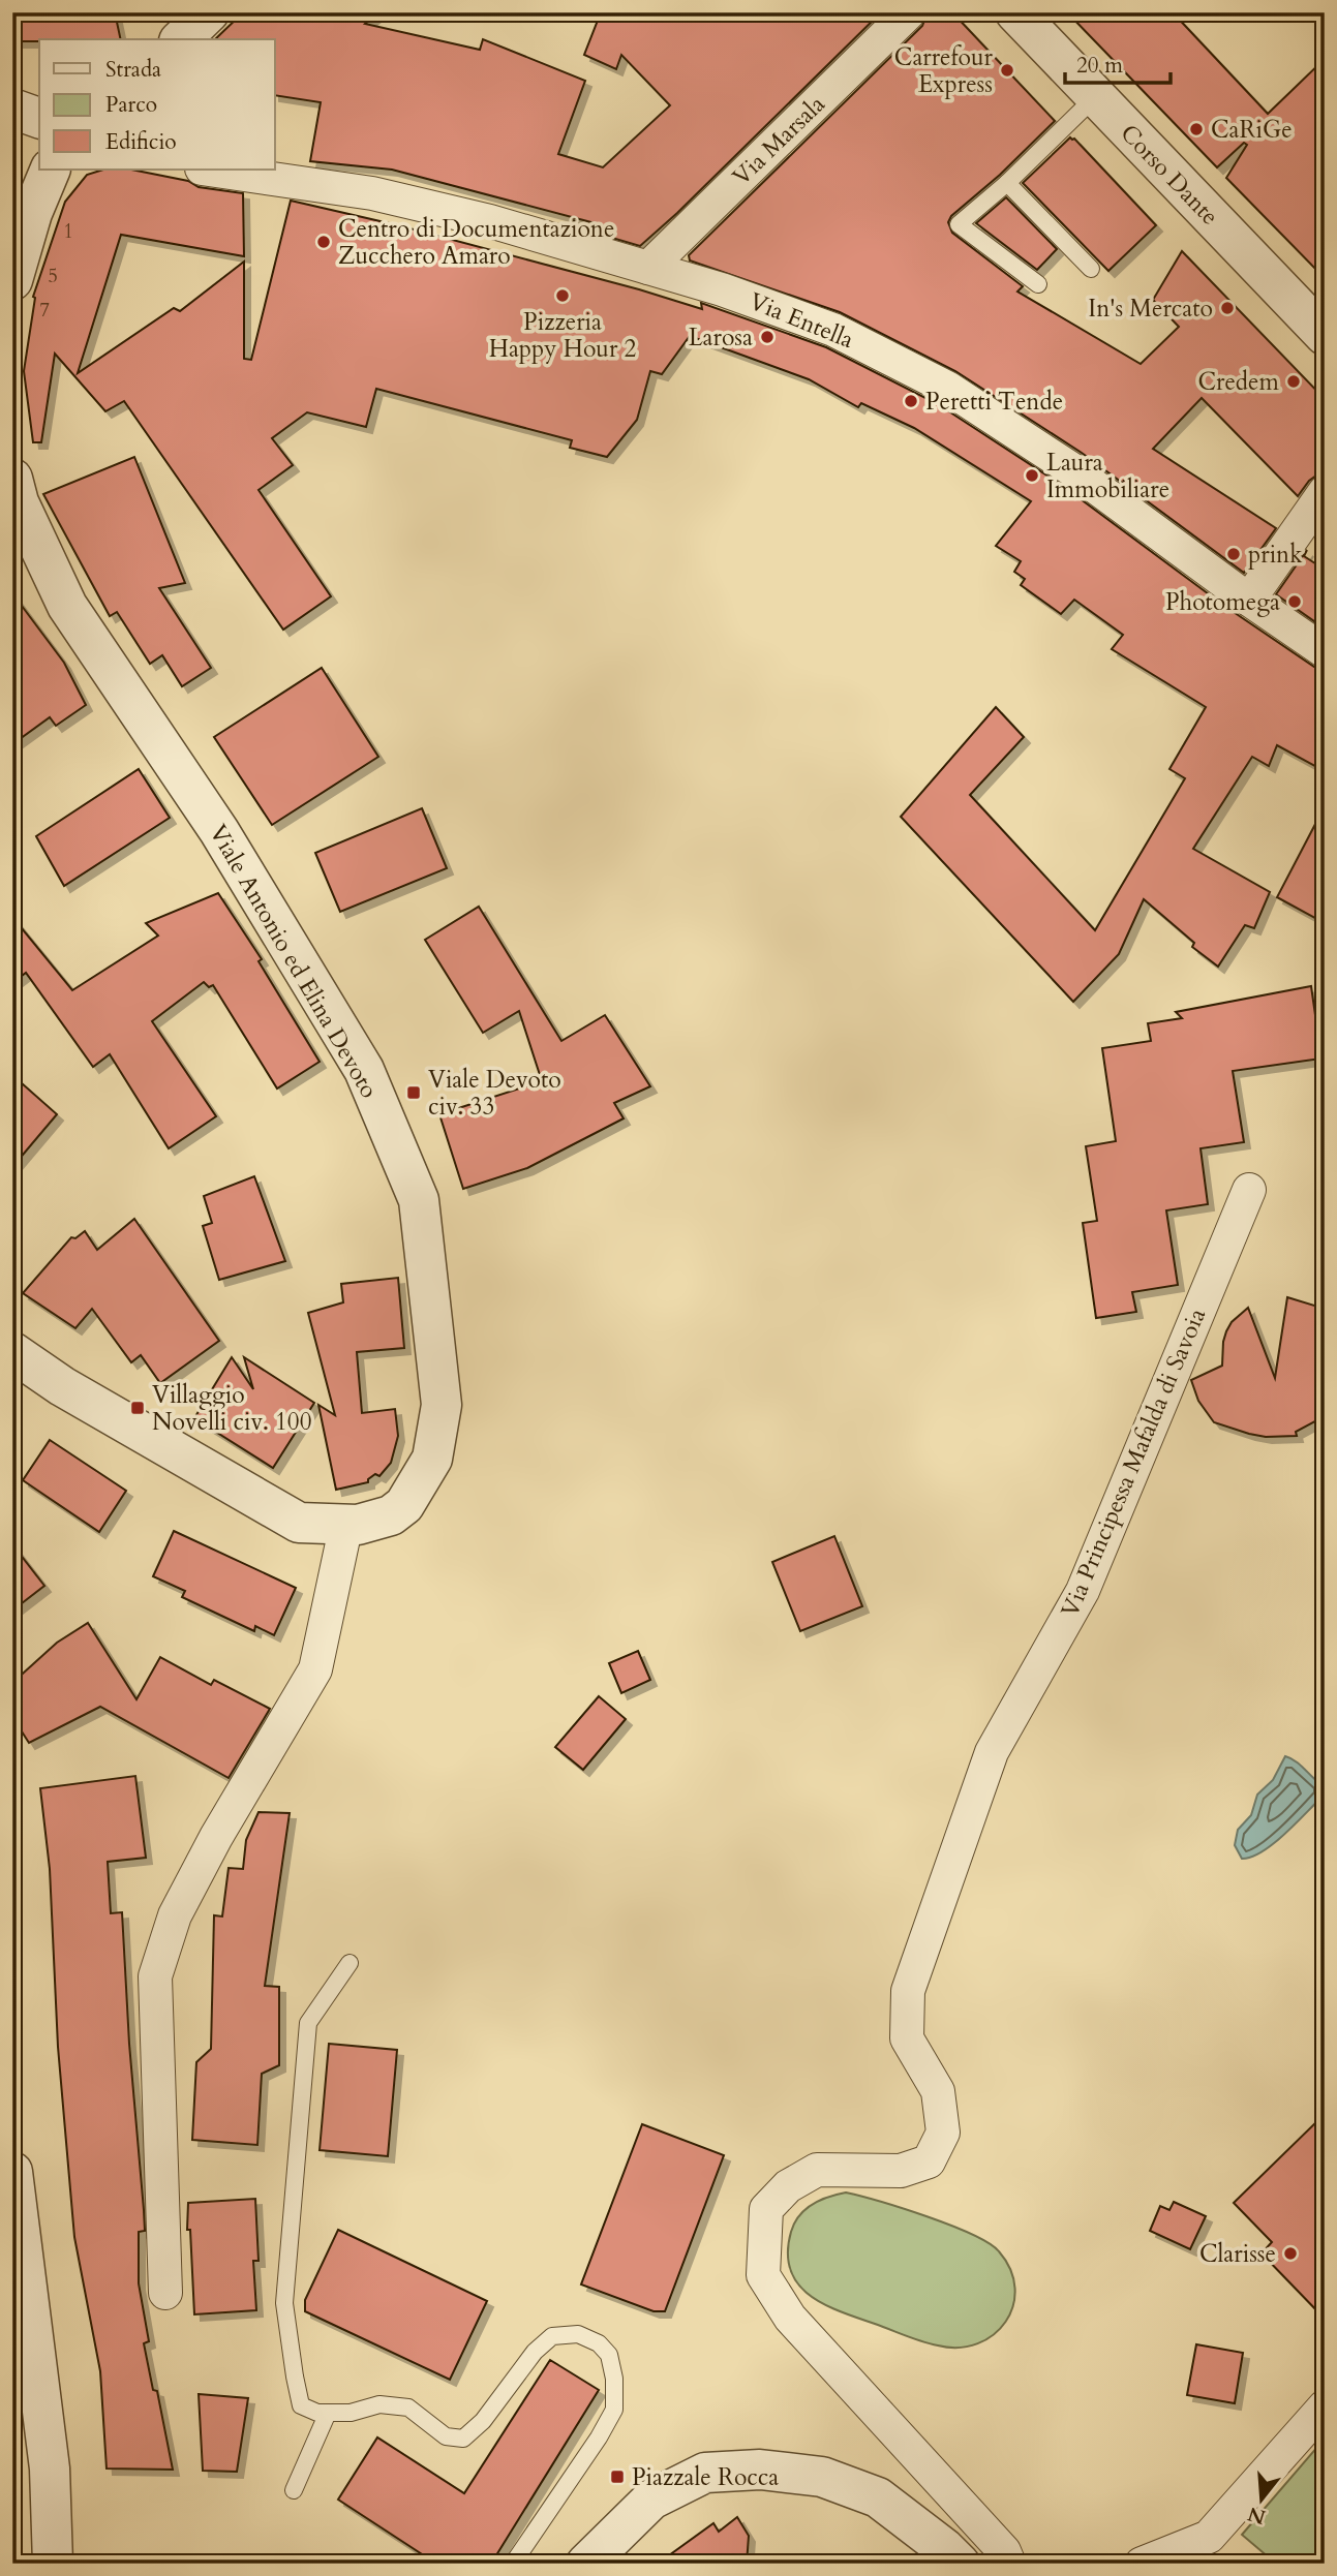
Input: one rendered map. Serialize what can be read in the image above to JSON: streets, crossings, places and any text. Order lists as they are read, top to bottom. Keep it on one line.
{"streets":{"street":["Via Marsala","Corso Dante","Via Entella","Viale Antonio ed Elina Devoto","Via Principessa Mafalda di Savoia"]},"crossings":[["Via Marsala","Via Entella"]],"places":{"other":["Carrefour Express","CaRiGe","Centro di Documentazione Zucchero Amaro","Pizzeria Happy Hour 2","In's Mercato","Larosa","Credem","Peretti Tende","Laura Immobiliare","prink","Photomega","Clarisse"],"transit":["Viale Devoto civ. 33","Villaggio Novelli civ. 100","Piazzale Rocca"]},"house_numbers":["1","5","7"],"legend":["Strada","Parco","Edificio"],"scale_bar":"20 m","north":"bottom"}
